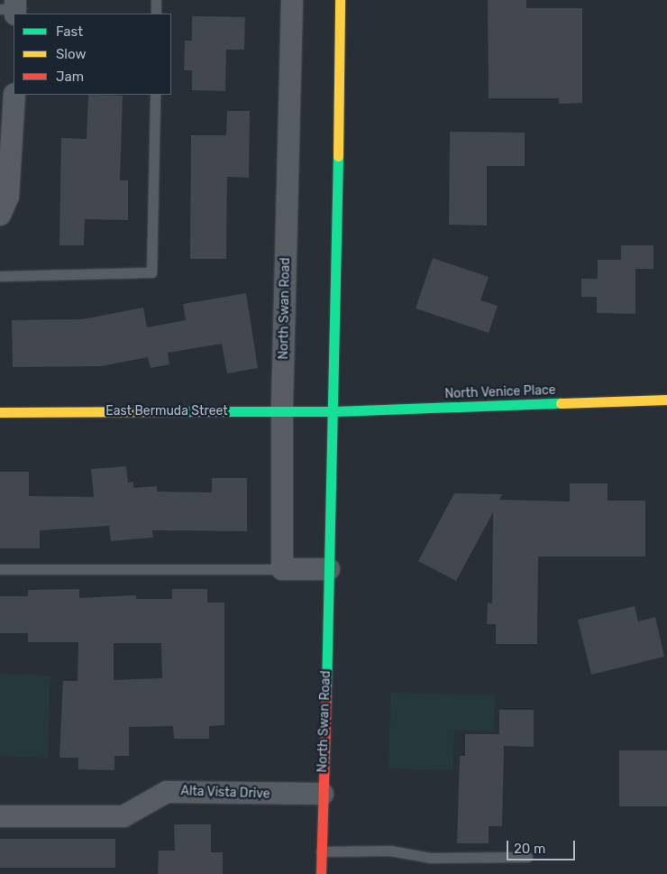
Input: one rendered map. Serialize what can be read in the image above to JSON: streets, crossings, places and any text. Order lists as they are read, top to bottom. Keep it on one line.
{"streets":{"main road":["North Swan Road","North Venice Place","East Bermuda Street"],"street":["Alta Vista Drive"]},"crossings":[["North Swan Road","North Venice Place"],["North Swan Road","East Bermuda Street"],["North Swan Road","Alta Vista Drive"],["North Venice Place","East Bermuda Street"]],"legend":["Fast","Slow","Jam"],"scale_bar":"20 m"}
